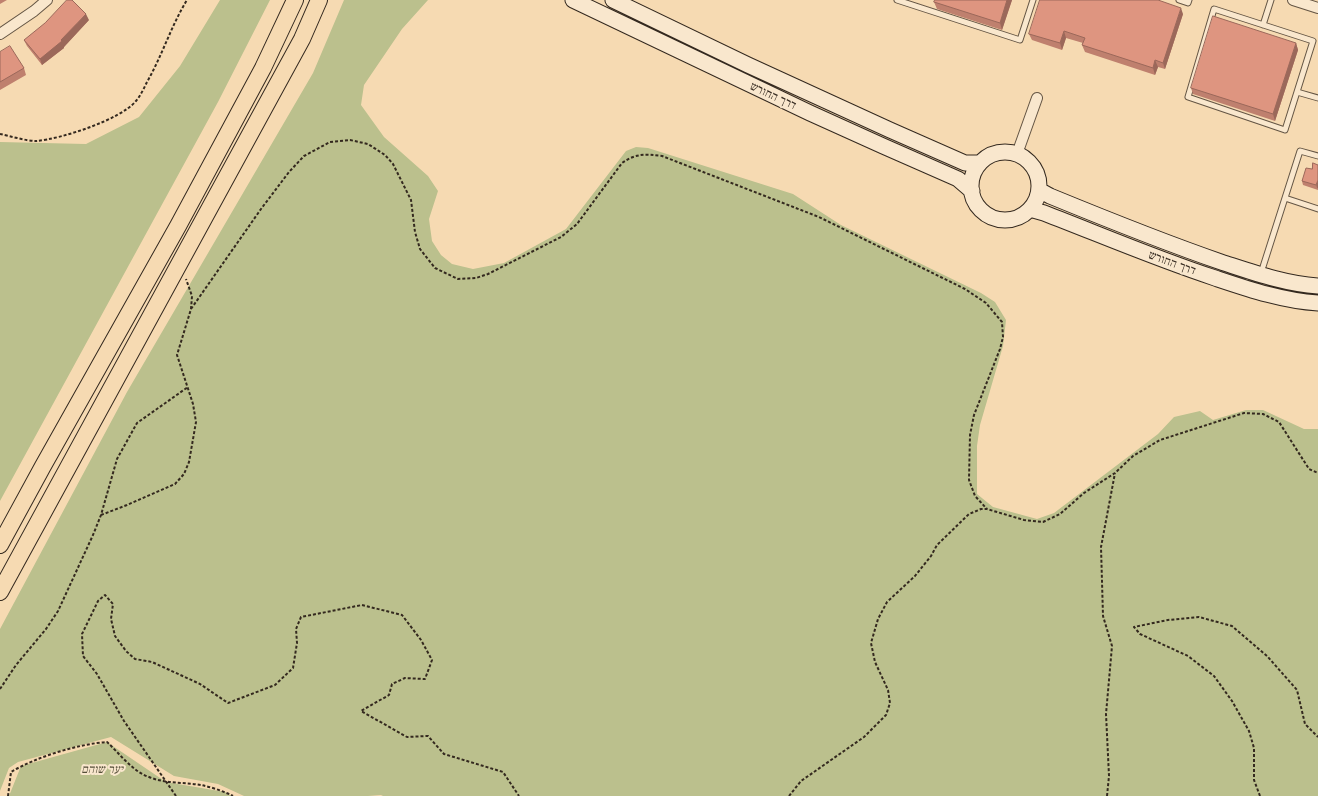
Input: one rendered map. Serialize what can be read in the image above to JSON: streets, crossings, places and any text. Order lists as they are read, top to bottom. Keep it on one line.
{"streets":{"street":["דרך החורש"]},"parks":["יער שוהם"]}
